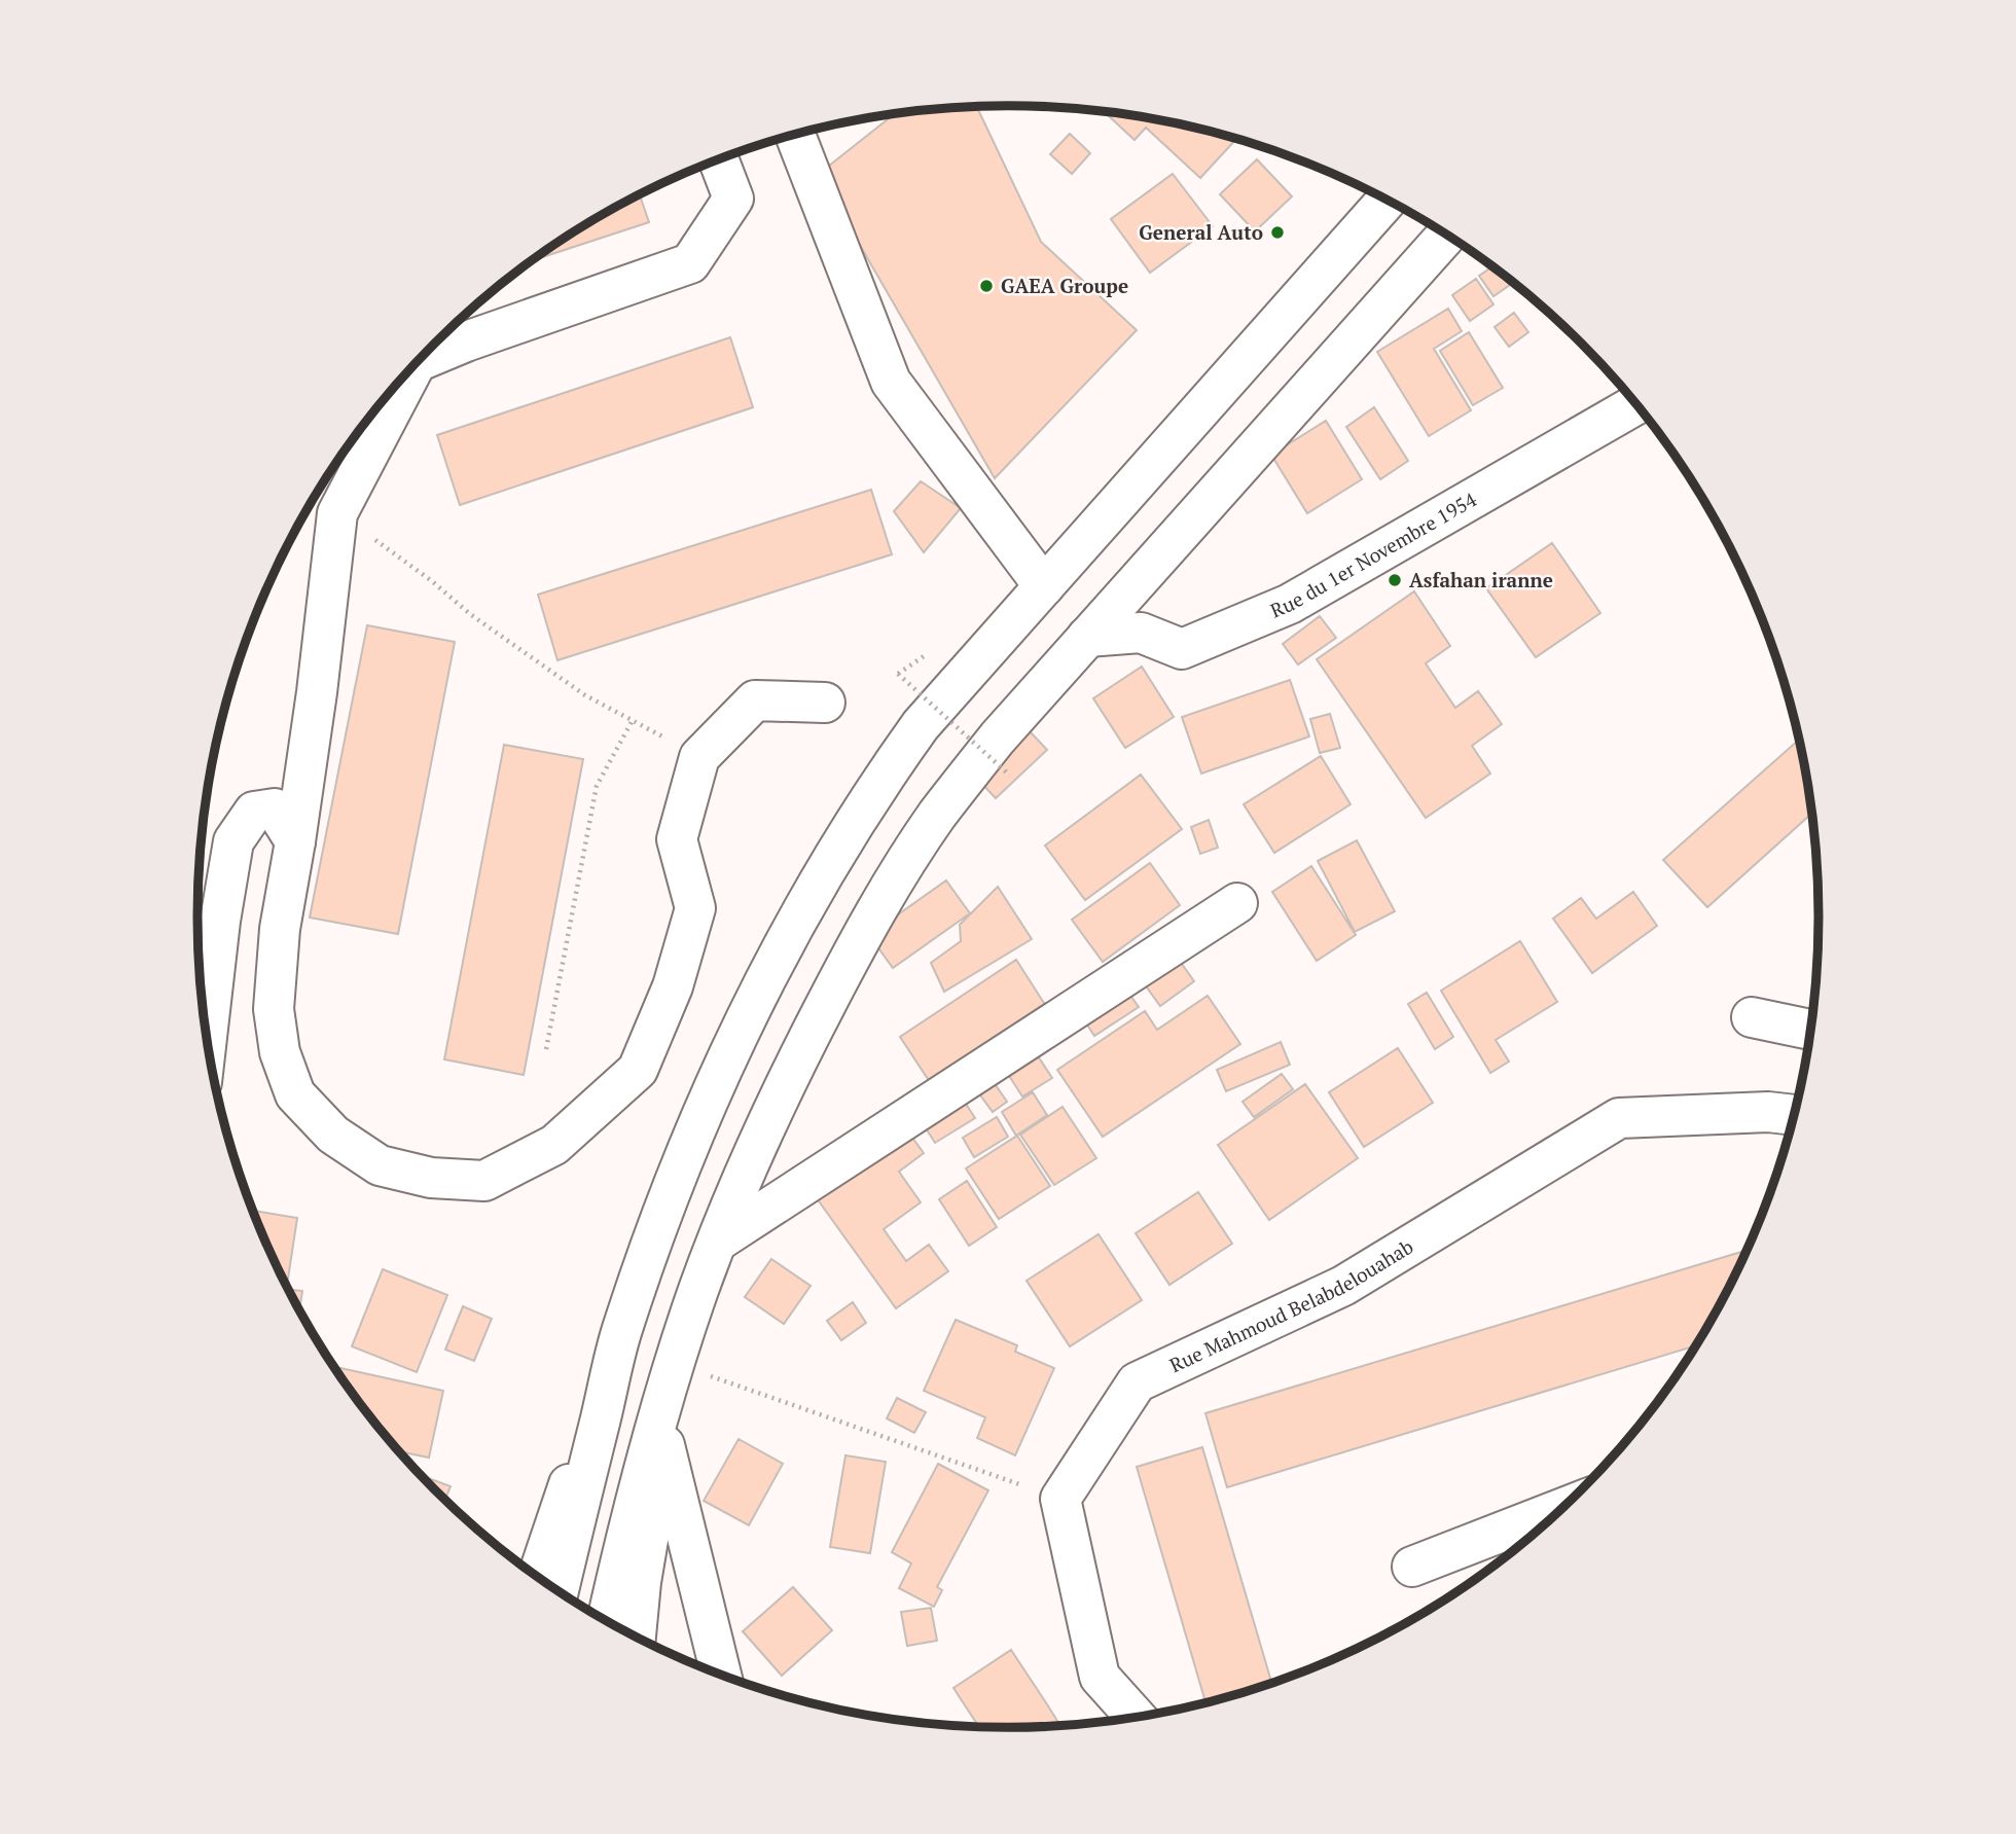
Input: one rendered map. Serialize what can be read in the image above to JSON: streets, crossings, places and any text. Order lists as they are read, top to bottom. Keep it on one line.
{"streets":{"main road":["Rue du 1er Novembre 1954","Rue Mahmoud Belabdelouahab"]},"places":["General Auto","GAEA Groupe","Asfahan iranne"]}
